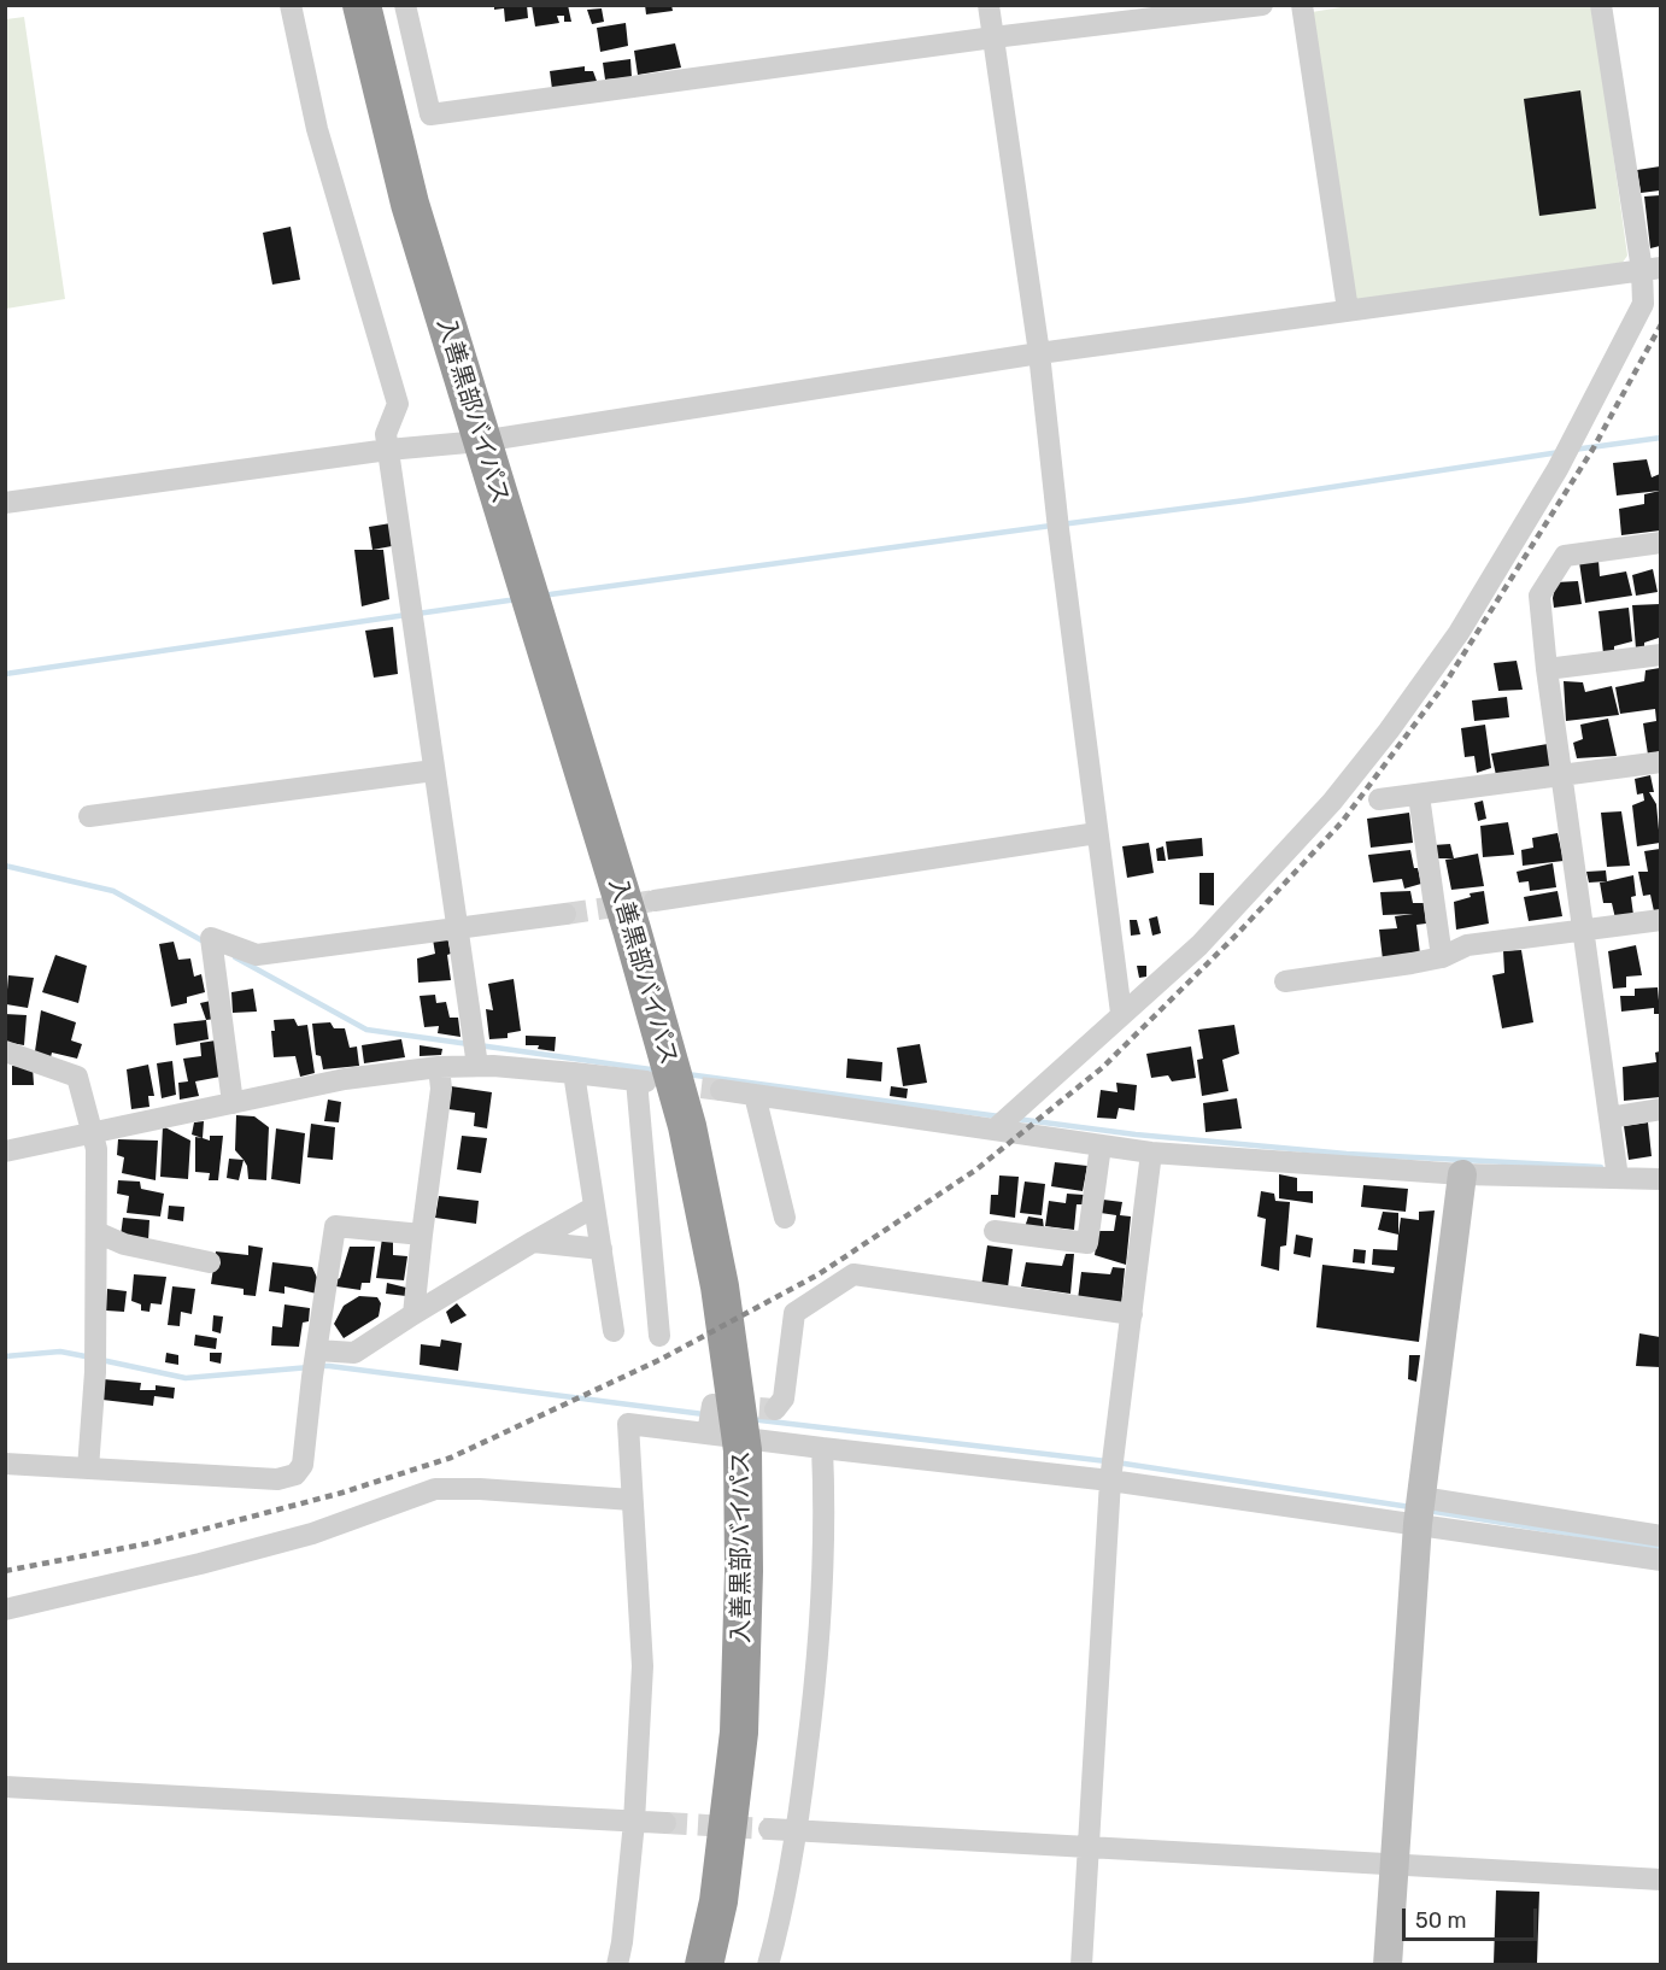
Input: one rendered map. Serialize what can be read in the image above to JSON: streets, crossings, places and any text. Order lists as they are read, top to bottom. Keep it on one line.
{"streets":{"highway":["入善黒部バイパス"]},"scale_bar":"50 m"}
